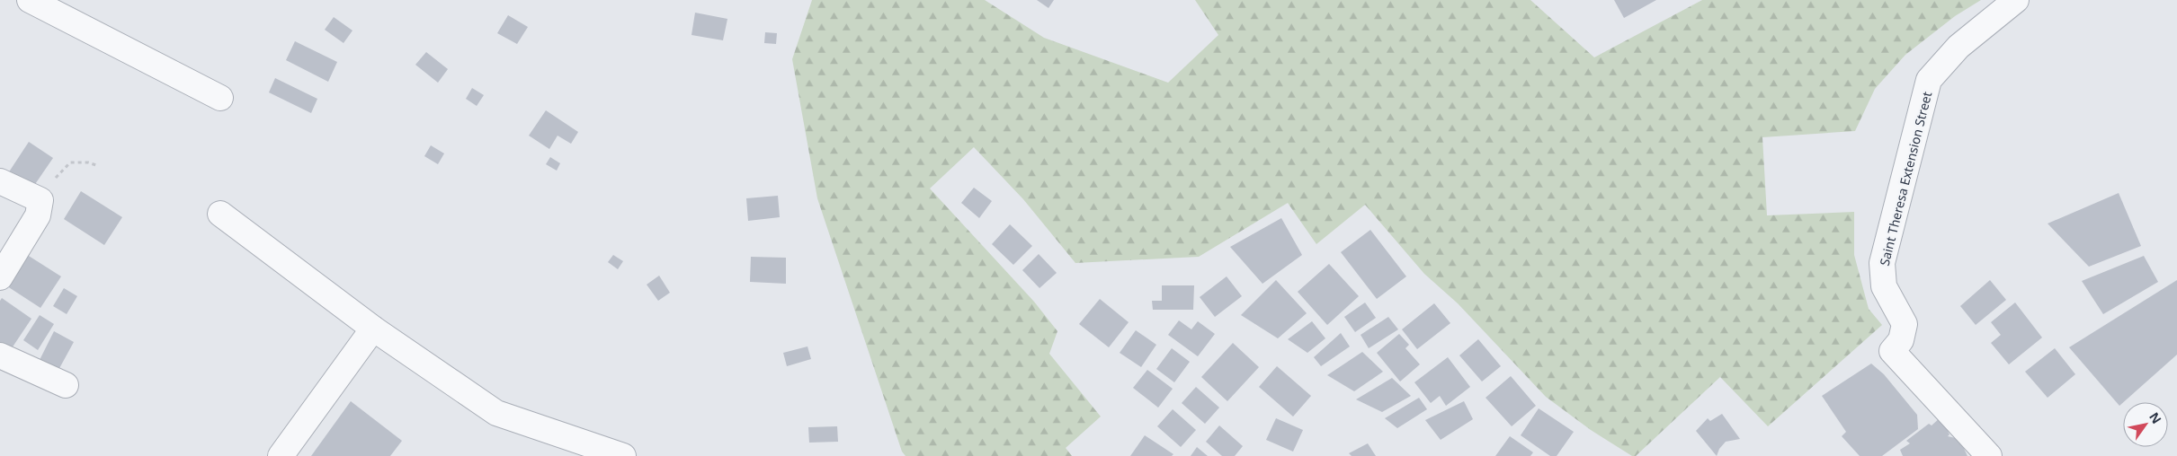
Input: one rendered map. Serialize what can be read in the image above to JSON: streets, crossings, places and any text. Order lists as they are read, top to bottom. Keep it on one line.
{"streets":{"street":["Saint Theresa Extension Street"]},"north":"top right"}
